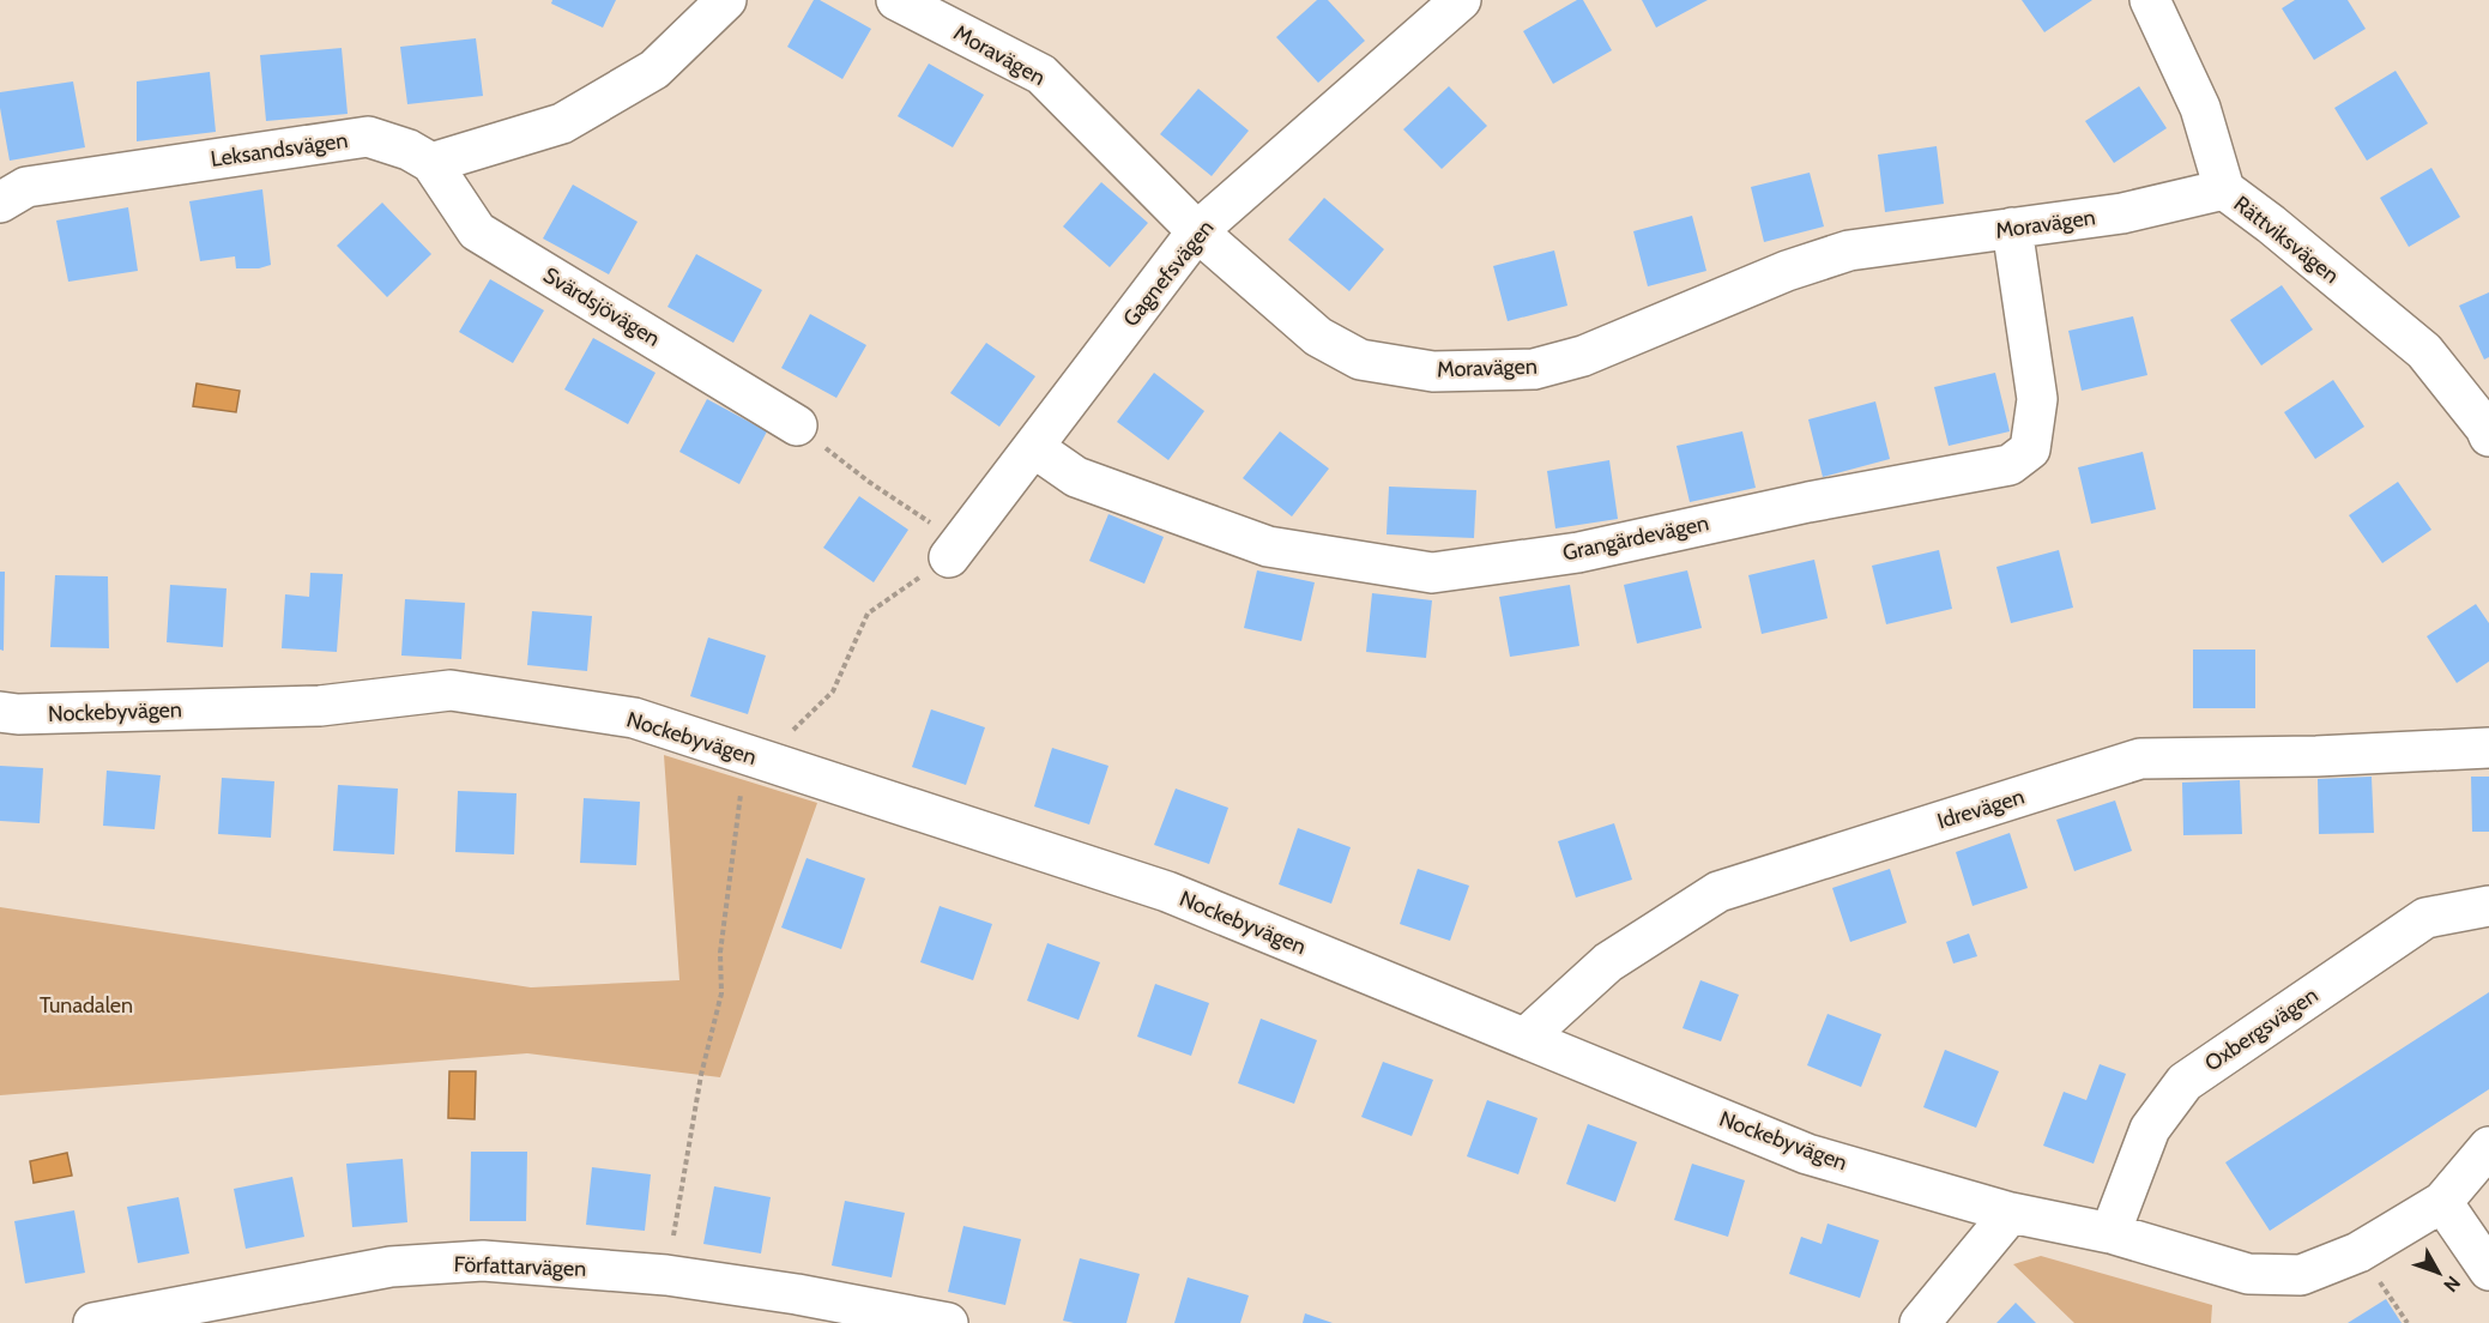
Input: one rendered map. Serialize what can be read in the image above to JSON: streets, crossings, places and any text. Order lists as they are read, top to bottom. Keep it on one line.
{"streets":{"street":["Moravägen","Leksandsvägen","Rättviksvägen","Gagnefsvägen","Svärdsjövägen","Grangärdevägen","Nockebyvägen","Idrevägen","Oxbergsvägen","Författarvägen"]},"crossings":[["Moravägen","Rättviksvägen"],["Moravägen","Gagnefsvägen"],["Moravägen","Grangärdevägen"],["Leksandsvägen","Svärdsjövägen"],["Gagnefsvägen","Grangärdevägen"],["Nockebyvägen","Idrevägen"],["Nockebyvägen","Oxbergsvägen"]],"parks":["Tunadalen"],"north":"bottom right"}
